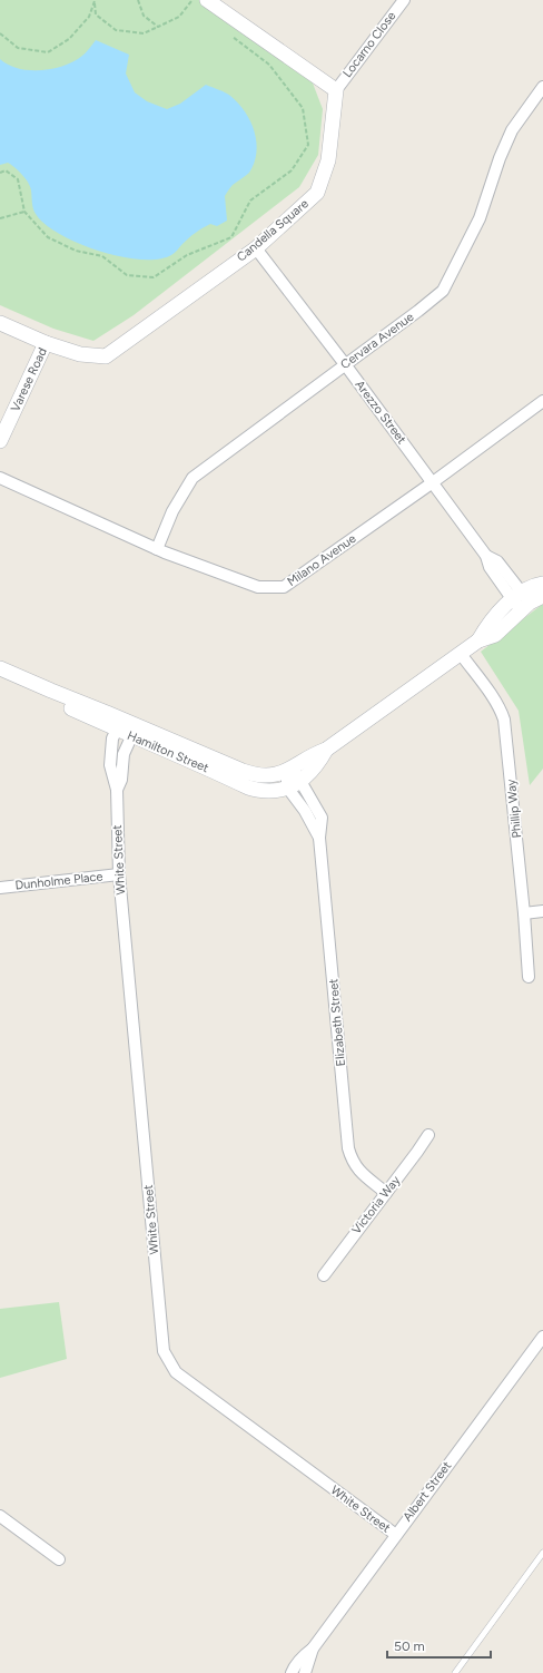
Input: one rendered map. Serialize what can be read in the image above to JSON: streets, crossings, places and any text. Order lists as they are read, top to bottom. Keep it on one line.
{"streets":{"street":["Locarno Close","Candella Square","Cervara Avenue","Varese Road","Arezzo Street","Milano Avenue","Hamilton Street","Phillip Way","White Street","Dunholme Place","Elizabeth Street","Victoria Way","Albert Street"]},"crossings":[["Locarno Close","Candella Square"],["Candella Square","Varese Road"],["Candella Square","Arezzo Street"],["Cervara Avenue","Arezzo Street"],["Cervara Avenue","Milano Avenue"],["Arezzo Street","Milano Avenue"],["Arezzo Street","Hamilton Street"],["Hamilton Street","Phillip Way"],["Hamilton Street","White Street"],["Hamilton Street","Elizabeth Street"],["White Street","Dunholme Place"],["White Street","Albert Street"],["Elizabeth Street","Victoria Way"]],"scale_bar":"50 m"}
